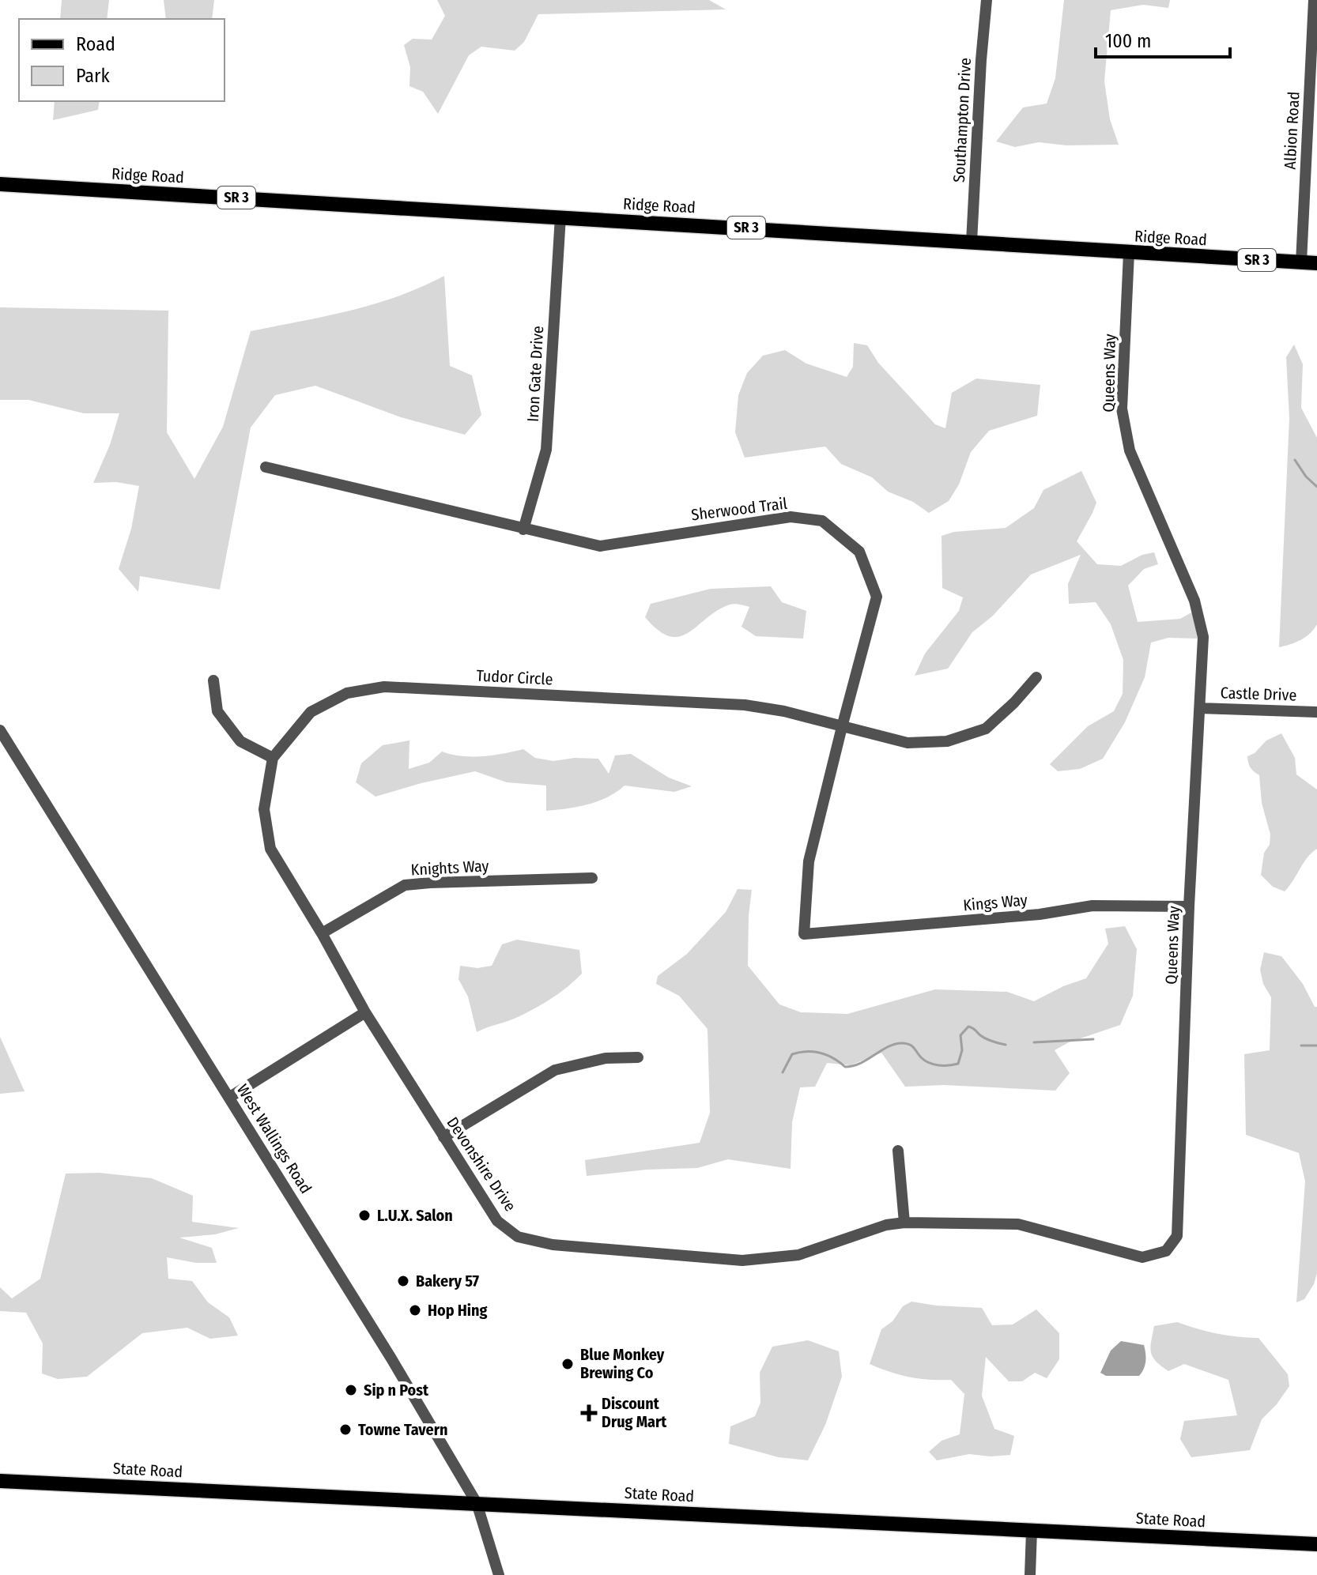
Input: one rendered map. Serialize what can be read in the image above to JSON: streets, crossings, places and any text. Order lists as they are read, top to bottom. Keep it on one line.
{"streets":{"main road":["Ridge Road","SR 3","State Road"],"street":["Southampton Drive","Albion Road","Queens Way","Iron Gate Drive","Sherwood Trail","Tudor Circle","Castle Drive","Knights Way","Kings Way","West Wallings Road","Devonshire Drive"]},"crossings":[["Southampton Drive","Ridge Road"],["Albion Road","Ridge Road"],["Ridge Road","Queens Way"],["Ridge Road","Iron Gate Drive"],["Queens Way","Castle Drive"],["Queens Way","Kings Way"],["Queens Way","Devonshire Drive"],["Iron Gate Drive","Sherwood Trail"],["Sherwood Trail","Tudor Circle"],["Sherwood Trail","Kings Way"],["West Wallings Road","State Road"]],"places":{"other":["L.U.X. Salon","Bakery 57","Hop Hing","Blue Monkey Brewing Co","Sip n Post","Towne Tavern"],"health":["Discount Drug Mart"]},"legend":["Road","Park"],"scale_bar":"100 m"}
